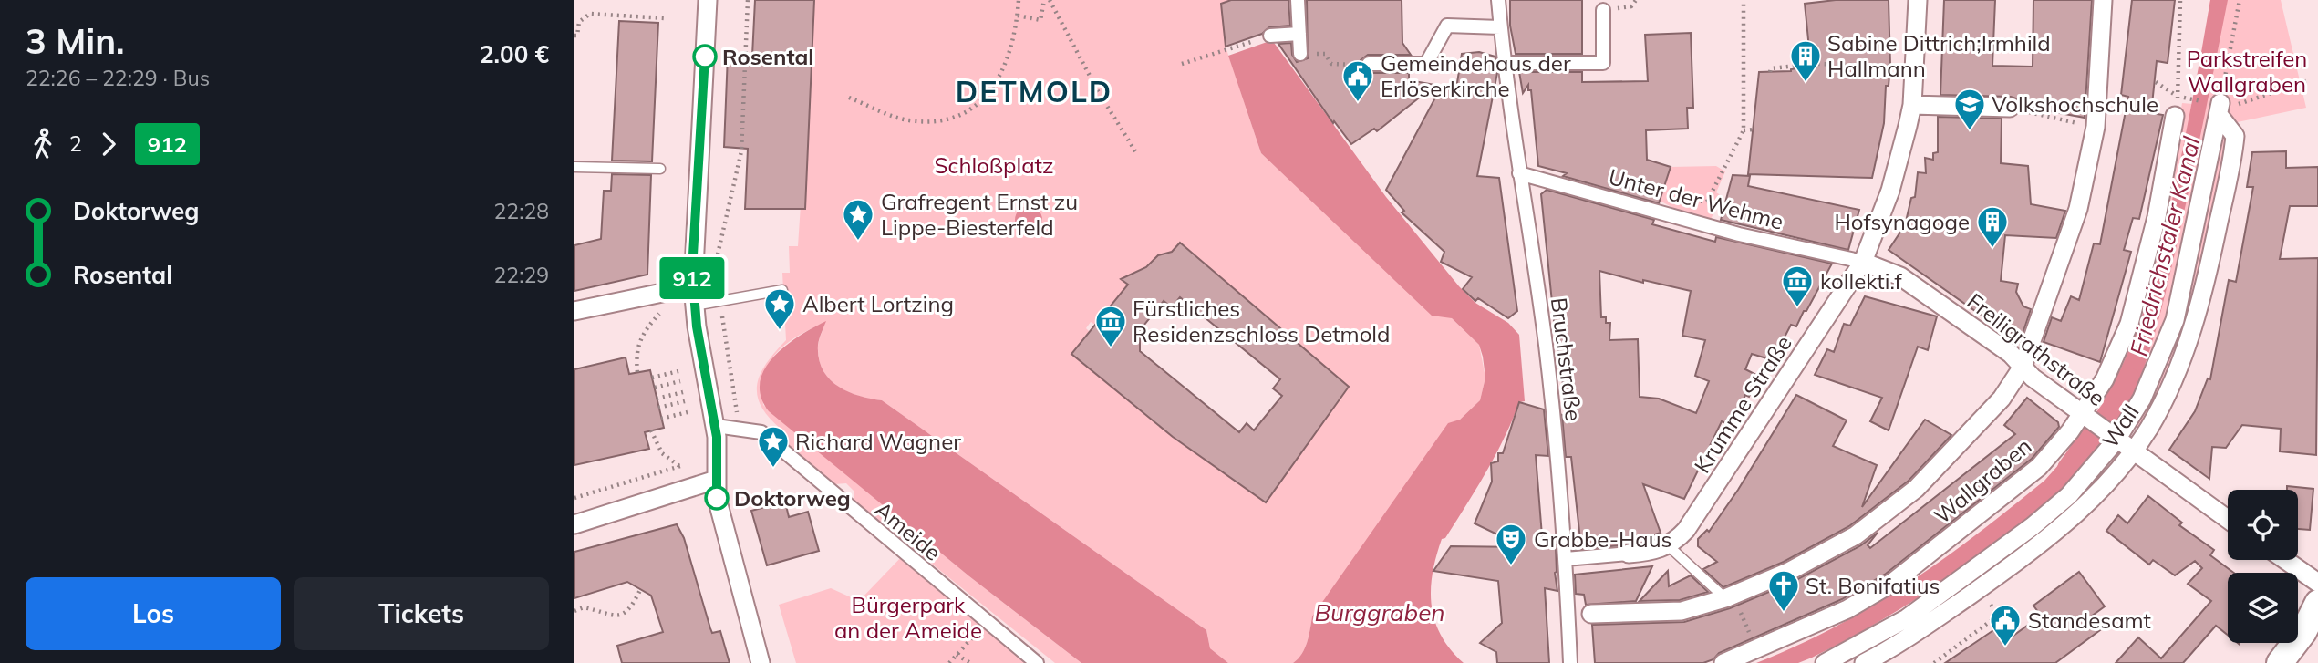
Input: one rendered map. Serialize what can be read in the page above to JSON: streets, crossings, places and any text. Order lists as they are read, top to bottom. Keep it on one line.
{"streets":{"street":["Unter der Wehme","Freiligrathstraße","Bruchstraße","Krumme Straße","Wall","Wallgraben","Ameide"]},"crossings":[["Unter der Wehme","Freiligrathstraße"],["Unter der Wehme","Bruchstraße"],["Unter der Wehme","Krumme Straße"],["Freiligrathstraße","Krumme Straße"],["Freiligrathstraße","Wall"],["Freiligrathstraße","Wallgraben"]],"districts":["DETMOLD"],"water":["Friedrichstaler Kanal","Burggraben"],"parks":["Parkstreifen Wallgraben","Schloßplatz","Bürgerpark an der Ameide"],"places":{"other":["Rosental","Doktorweg"],"building":["Sabine Dittrich;Irmhild Hallmann","Hofsynagoge"],"public building":["Gemeindehaus der Erlöserkirche","Standesamt"],"school or university":["Volkshochschule"],"place":["Grafregent Ernst zu Lippe-Biesterfeld","Albert Lortzing","Richard Wagner"],"museum":["kollekti.f","Fürstliches Residenzschloss Detmold"],"theatre":["Grabbe-Haus"],"church":["St. Bonifatius"]},"lines":["bus line 912"],"page":{"heading":["3 Min.","22:26 – 22:29 · Bus","2.00 €"],"on_map":"912","legs":["2","912"],"list":[{"name":"Doktorweg","value":"22:28"},{"name":"Rosental","value":"22:29"}],"buttons":["Los","Tickets"]}}
